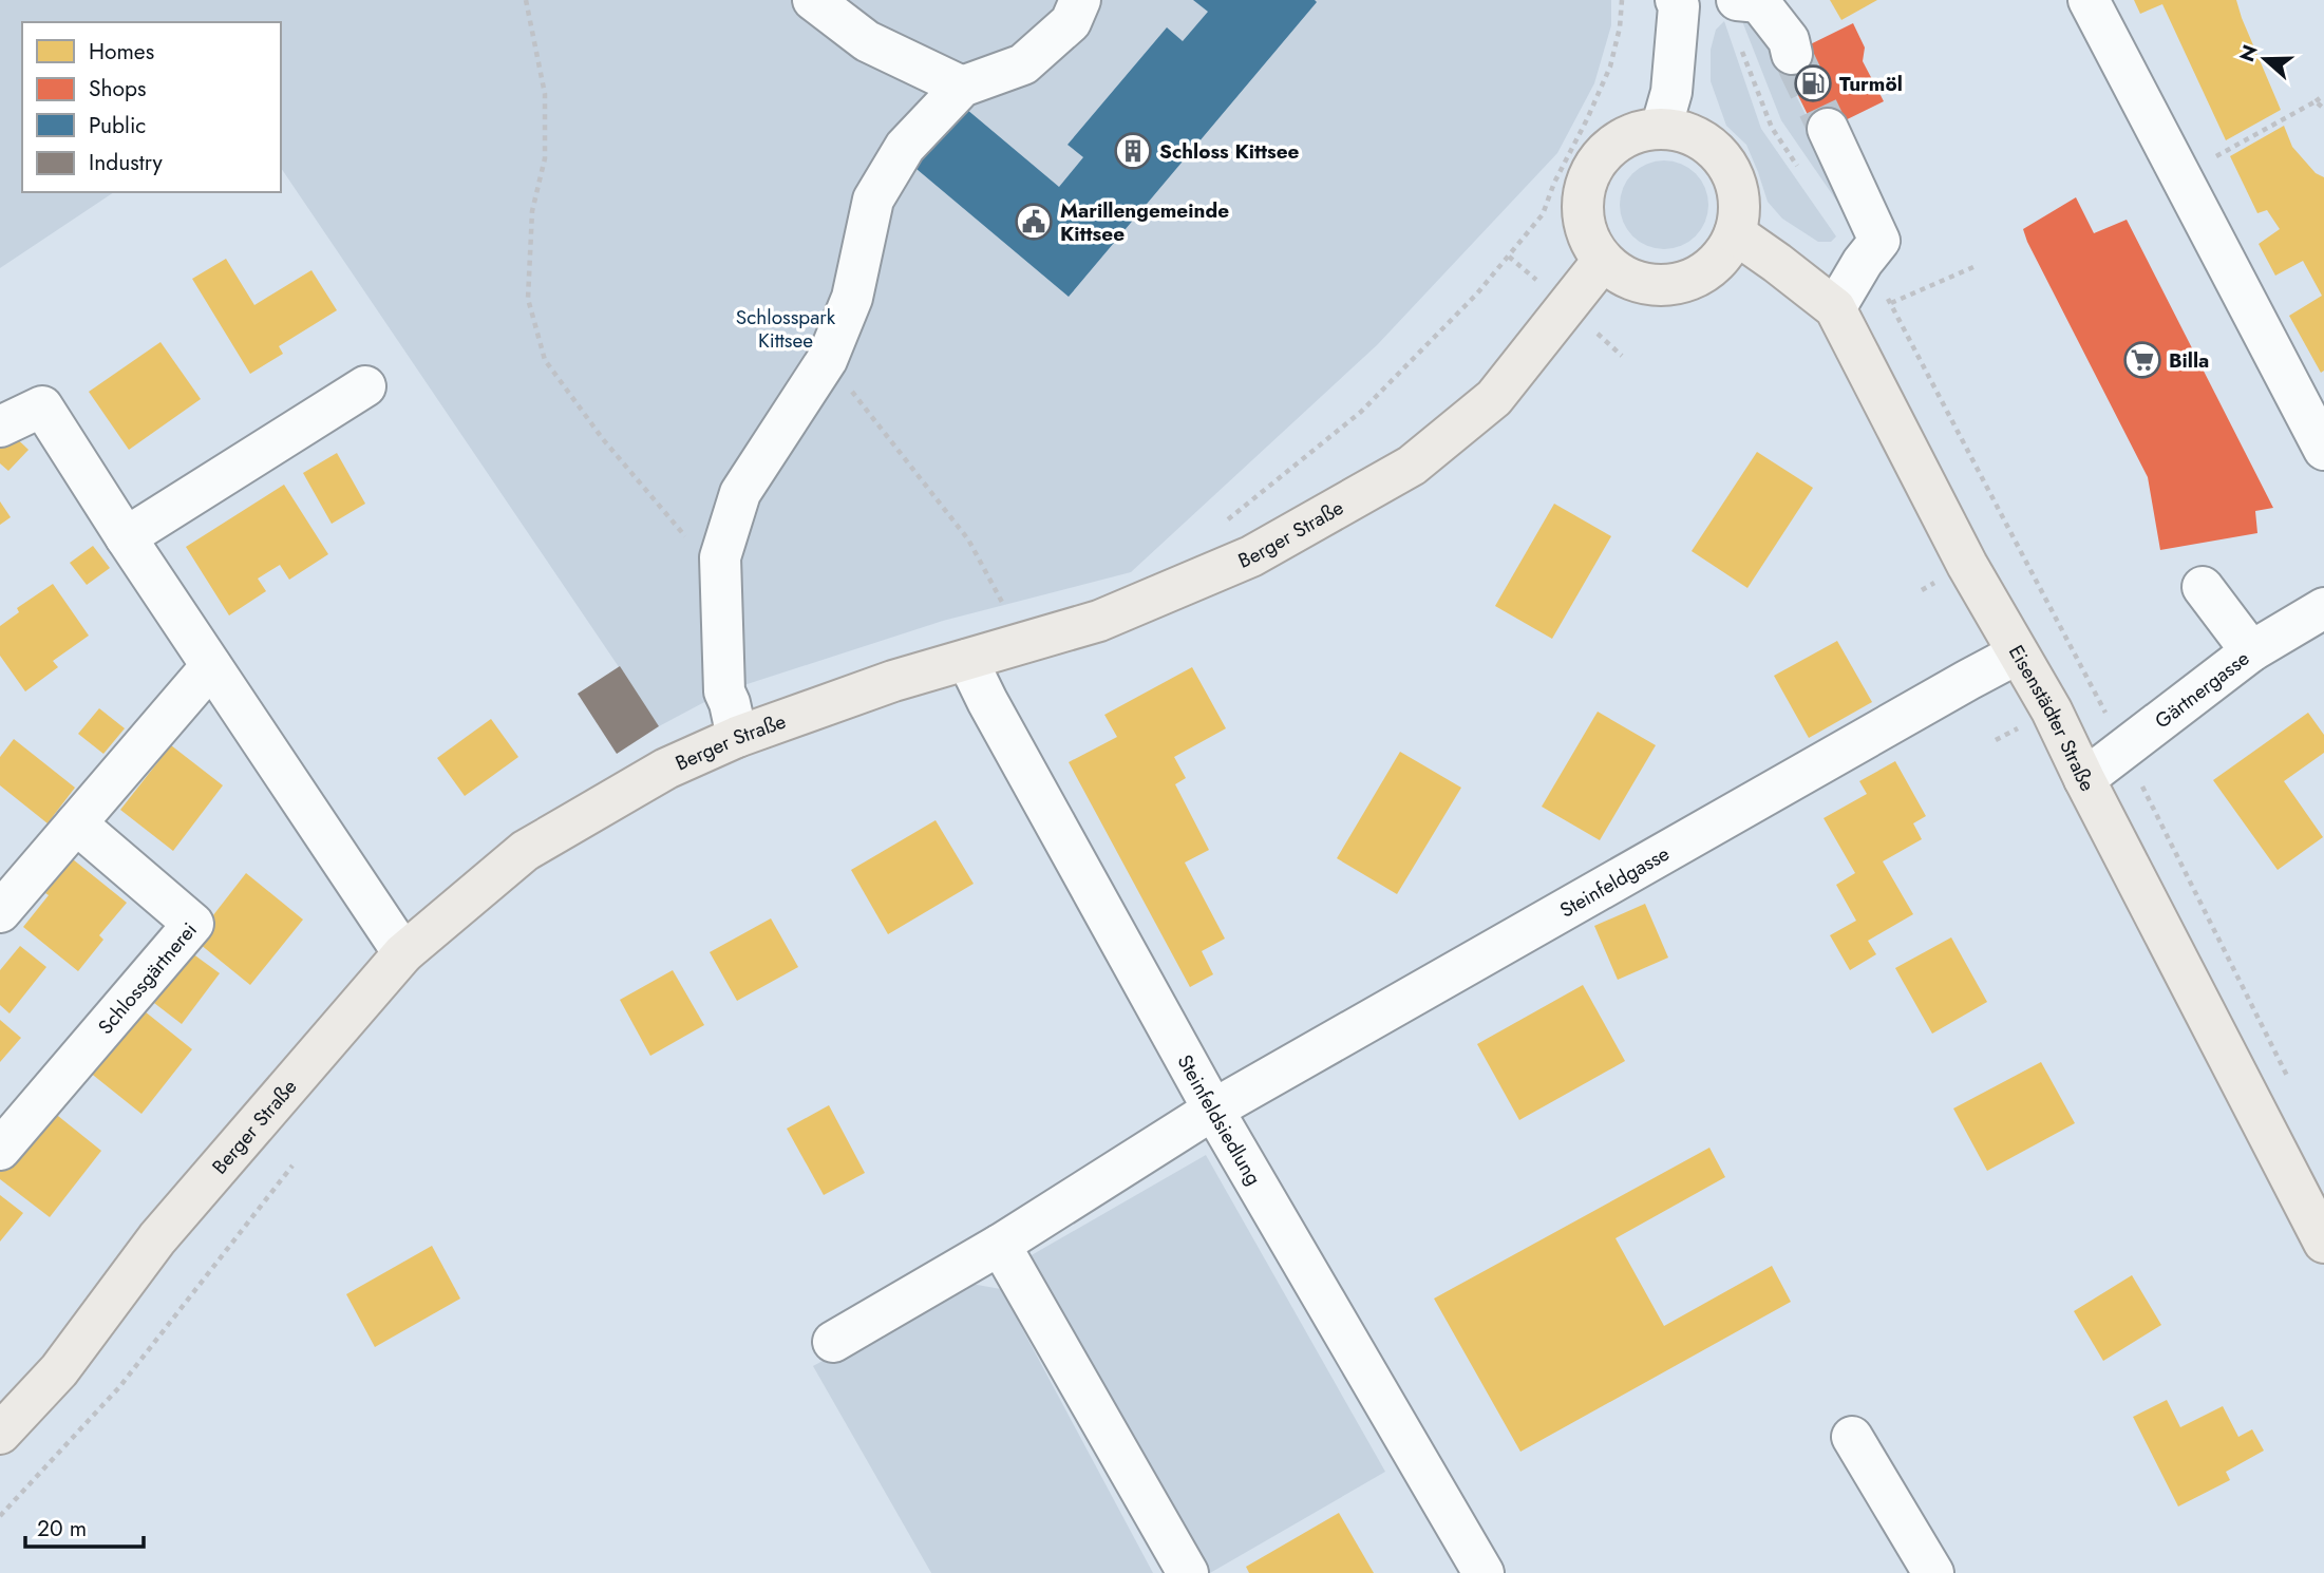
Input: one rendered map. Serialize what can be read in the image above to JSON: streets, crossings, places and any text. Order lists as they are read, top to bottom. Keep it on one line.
{"streets":{"main road":["Berger Straße","Eisenstädter Straße"],"street":["Gärtnergasse","Steinfeldgasse","Schlossgärtnerei","Steinfeldsiedlung"]},"crossings":[["Berger Straße","Eisenstädter Straße"],["Berger Straße","Steinfeldsiedlung"],["Gärtnergasse","Eisenstädter Straße"],["Eisenstädter Straße","Steinfeldgasse"],["Steinfeldgasse","Steinfeldsiedlung"]],"parks":["Schlosspark Kittsee"],"places":{"fuel station":["Turmöl"],"building":["Schloss Kittsee"],"public building":["Marillengemeinde Kittsee"],"supermarket":["Billa"]},"legend":["Homes","Shops","Public","Industry"],"scale_bar":"20 m","north":"left"}
